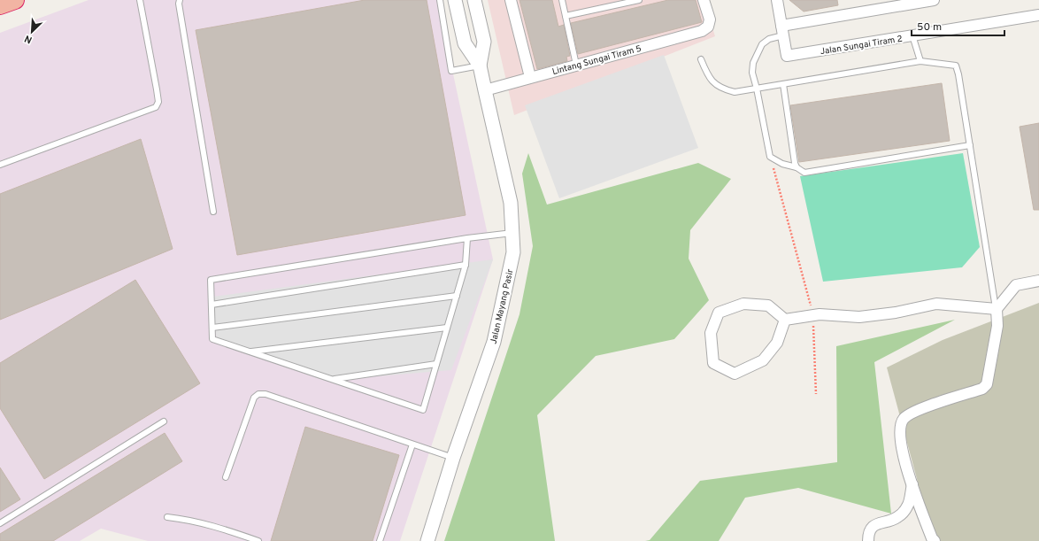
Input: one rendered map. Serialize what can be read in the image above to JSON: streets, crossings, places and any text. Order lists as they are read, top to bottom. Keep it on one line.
{"streets":{"street":["Jalan Sungai Tiram 2","Lintang Sungai Tiram 5","Jalan Mayang Pasir"]},"crossings":[["Lintang Sungai Tiram 5","Jalan Mayang Pasir"]],"scale_bar":"50 m","north":"bottom left"}
